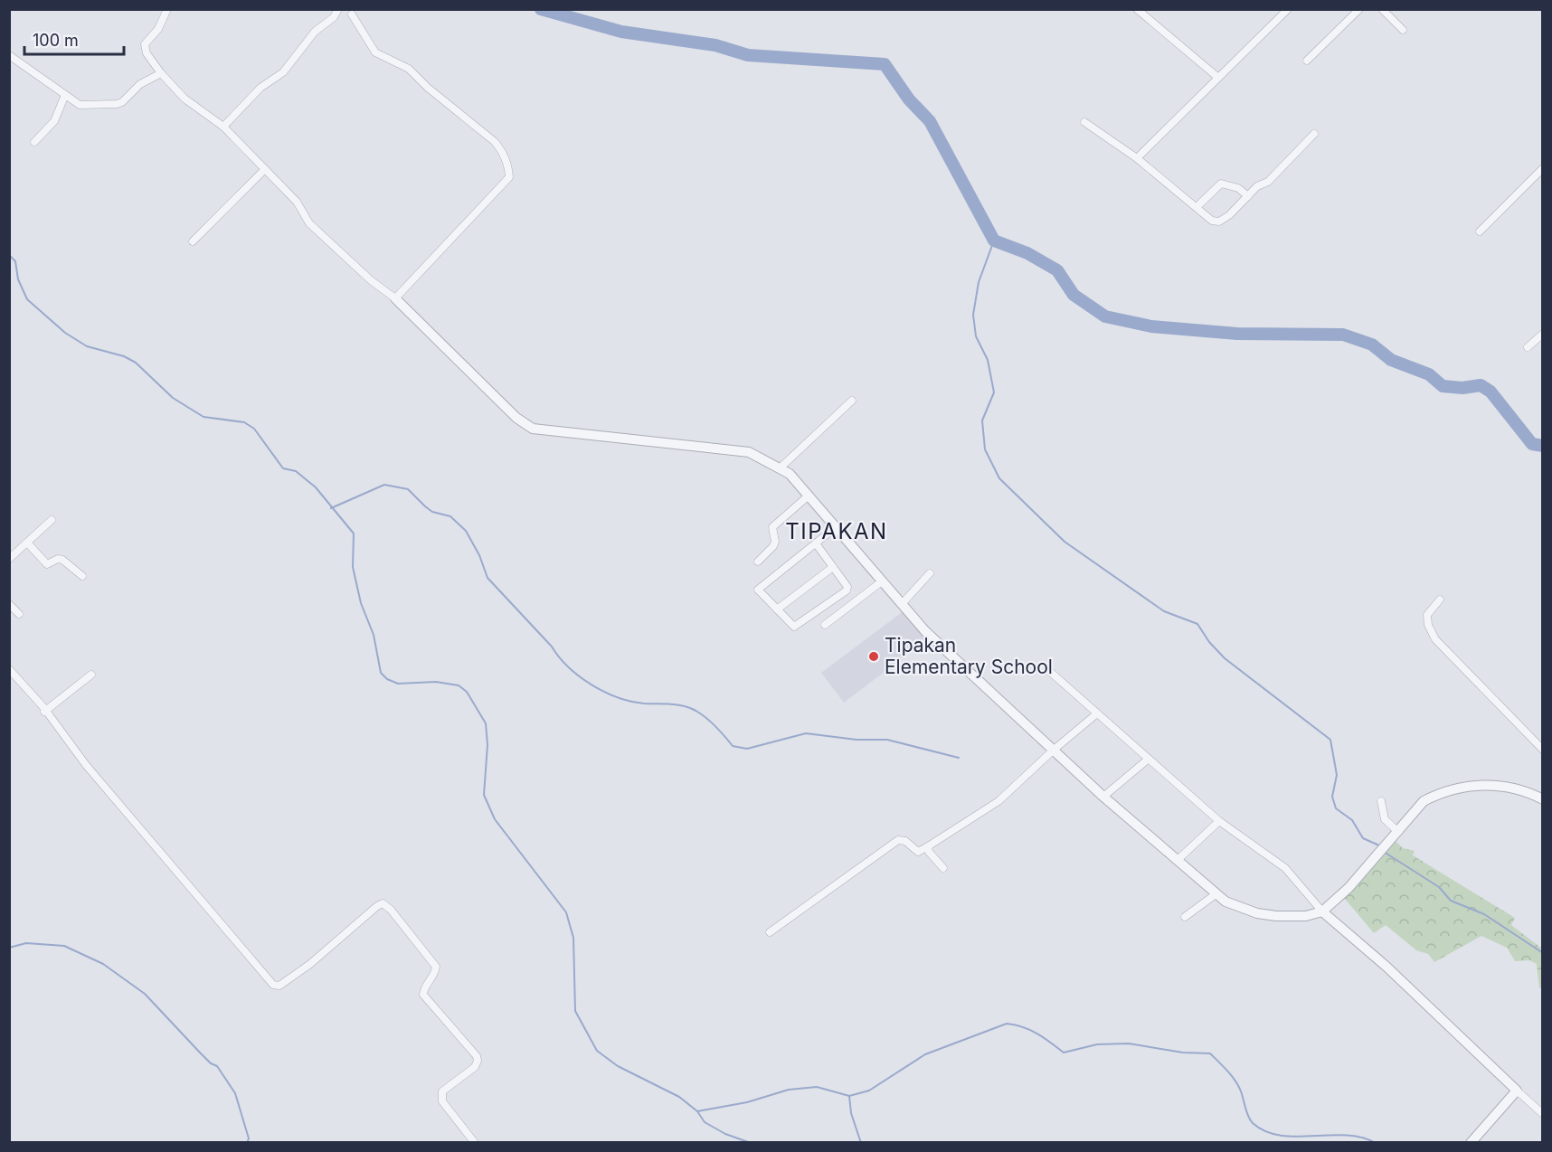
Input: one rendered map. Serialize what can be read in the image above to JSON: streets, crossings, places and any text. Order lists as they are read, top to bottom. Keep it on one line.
{"districts":["TIPAKAN"],"places":["Tipakan Elementary School"],"scale_bar":"100 m"}
